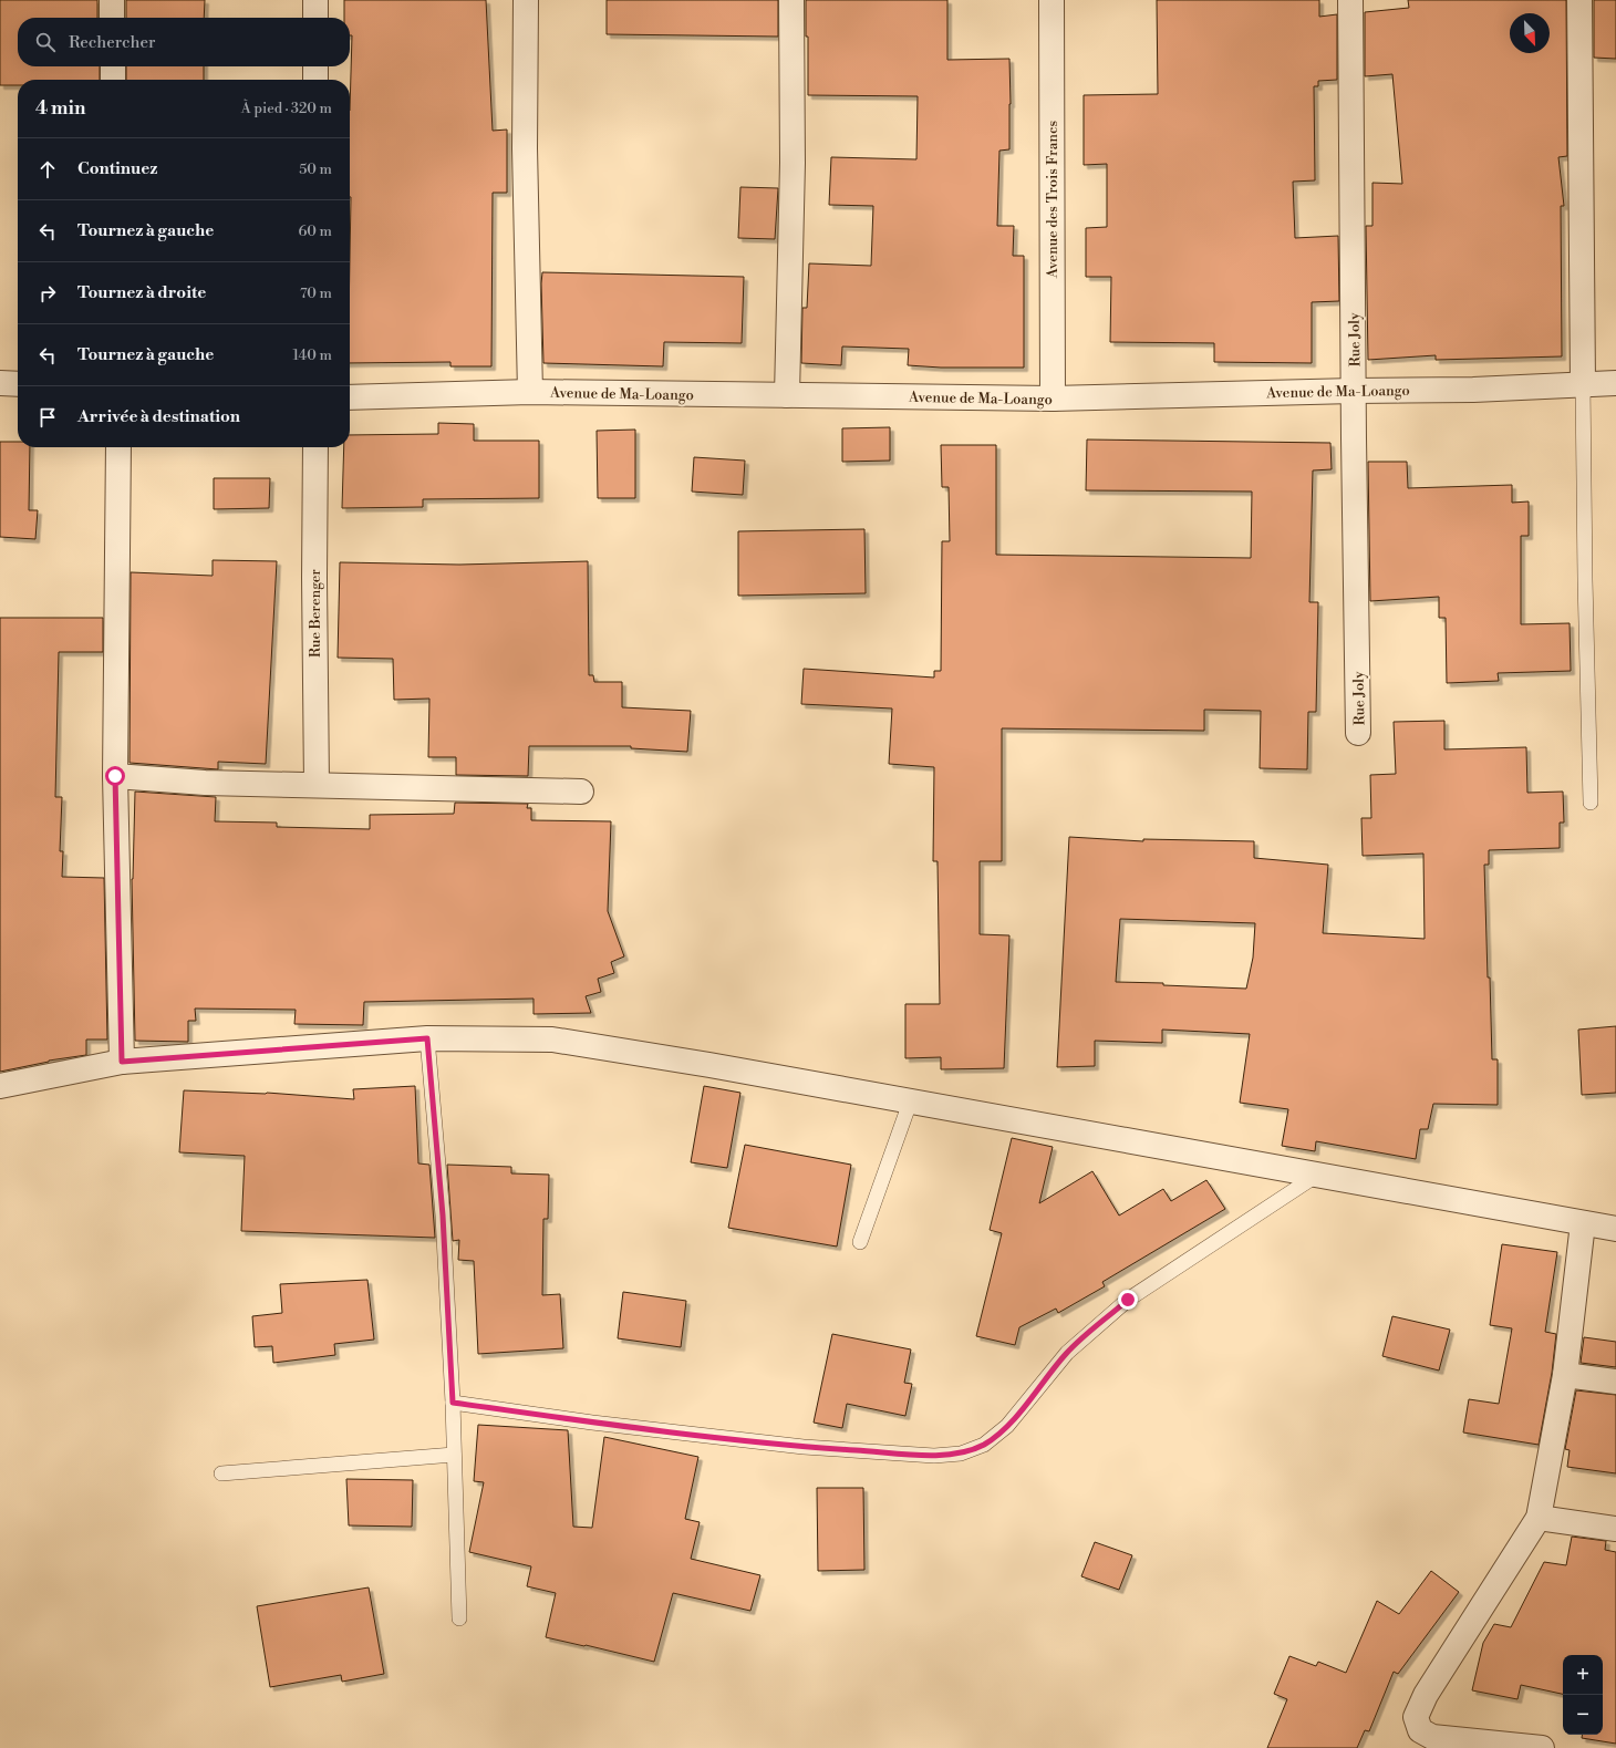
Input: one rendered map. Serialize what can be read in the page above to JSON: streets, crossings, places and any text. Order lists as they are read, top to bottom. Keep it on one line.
{"streets":{"street":["Avenue des Trois Francs","Rue Joly","Avenue de Ma-Loango","Rue Berenger"]},"crossings":[["Avenue des Trois Francs","Avenue de Ma-Loango"],["Rue Joly","Avenue de Ma-Loango"]],"north":"bottom right","page":{"search":"Rechercher","heading":["4 min","À pied · 320 m"],"list":[["Continuez","50 m"],["Tournez à gauche","60 m"],["Tournez à droite","70 m"],["Tournez à gauche","140 m"],"Arrivée à destination"],"map_buttons":["+","−"]}}
